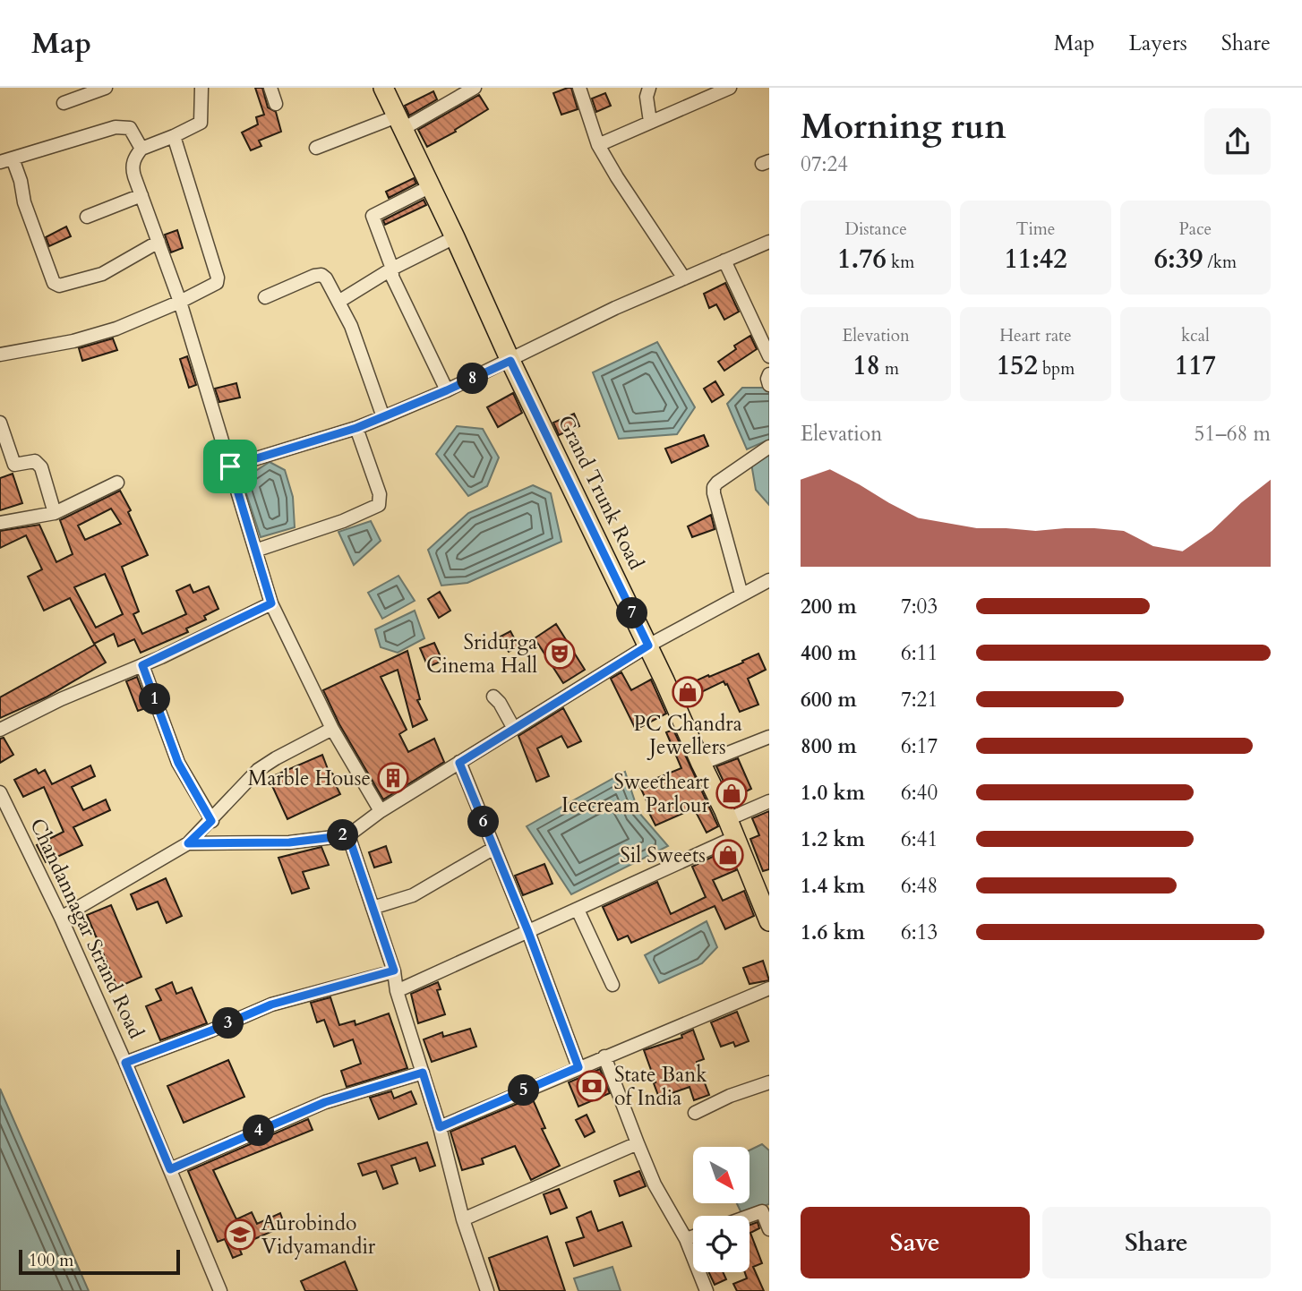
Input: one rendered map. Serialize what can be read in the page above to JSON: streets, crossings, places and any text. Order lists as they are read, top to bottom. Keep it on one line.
{"streets":{"main road":["Grand Trunk Road"],"street":["Chandannagar Strand Road"]},"places":{"theatre":["Sridurga Cinema Hall"],"shop":["PC Chandra Jewellers","Sweetheart Icecream Parlour","Sil Sweets"],"building":["Marble House"],"bank":["State Bank of India"],"school or university":["Aurobindo Vidyamandir"]},"scale_bar":"100 m","north":"bottom right","page":{"header":"Map","nav":["Map","Layers","Share"],"heading":["Morning run","07:24"],"stats":[["Distance","1.76 km"],["Time","11:42"],["Pace","6:39 /km"],["Elevation","18 m"],["Heart rate","152 bpm"],["kcal","117"]],"pins":["8","7","1","6","2","3","5","4"],"chart":["Elevation","51–68 m"],"list":[{"name":"200 m","note":"7:03"},{"name":"400 m","note":"6:11"},{"name":"600 m","note":"7:21"},{"name":"800 m","note":"6:17"},{"name":"1.0 km","note":"6:40"},{"name":"1.2 km","note":"6:41"},{"name":"1.4 km","note":"6:48"},{"name":"1.6 km","note":"6:13"}],"buttons":["Save","Share"],"scale":"100 m"}}
